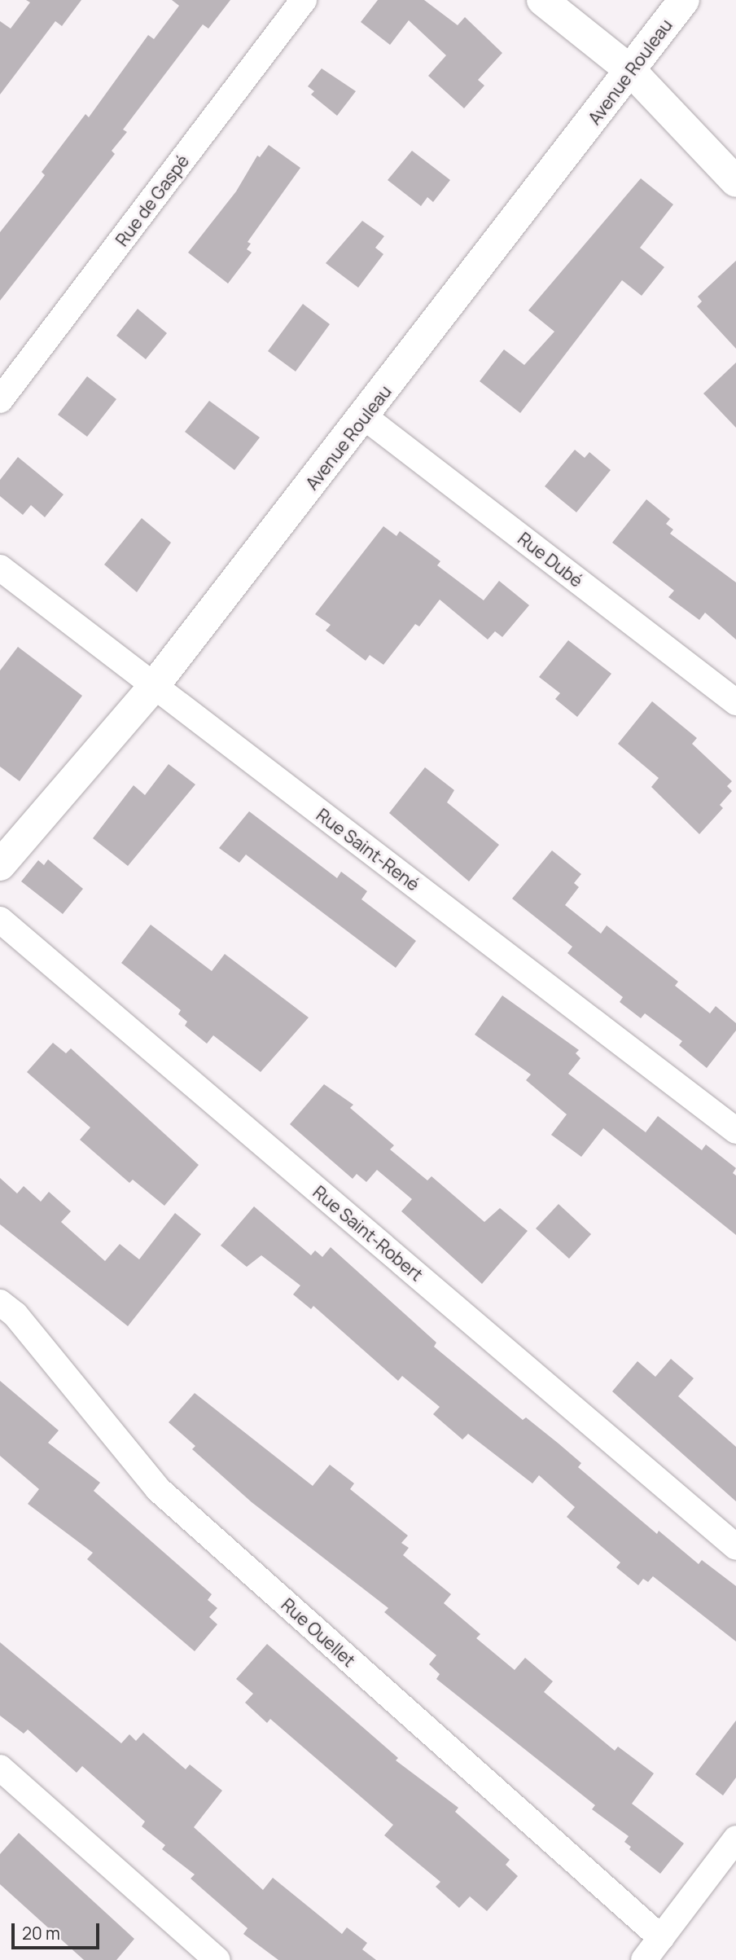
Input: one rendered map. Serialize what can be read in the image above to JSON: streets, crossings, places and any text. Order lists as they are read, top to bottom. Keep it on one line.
{"streets":{"street":["Avenue Rouleau","Rue de Gaspé","Rue Dubé","Rue Saint-René","Rue Saint-Robert","Rue Ouellet"]},"crossings":[["Avenue Rouleau","Rue Dubé"],["Avenue Rouleau","Rue Saint-René"]],"scale_bar":"20 m"}
